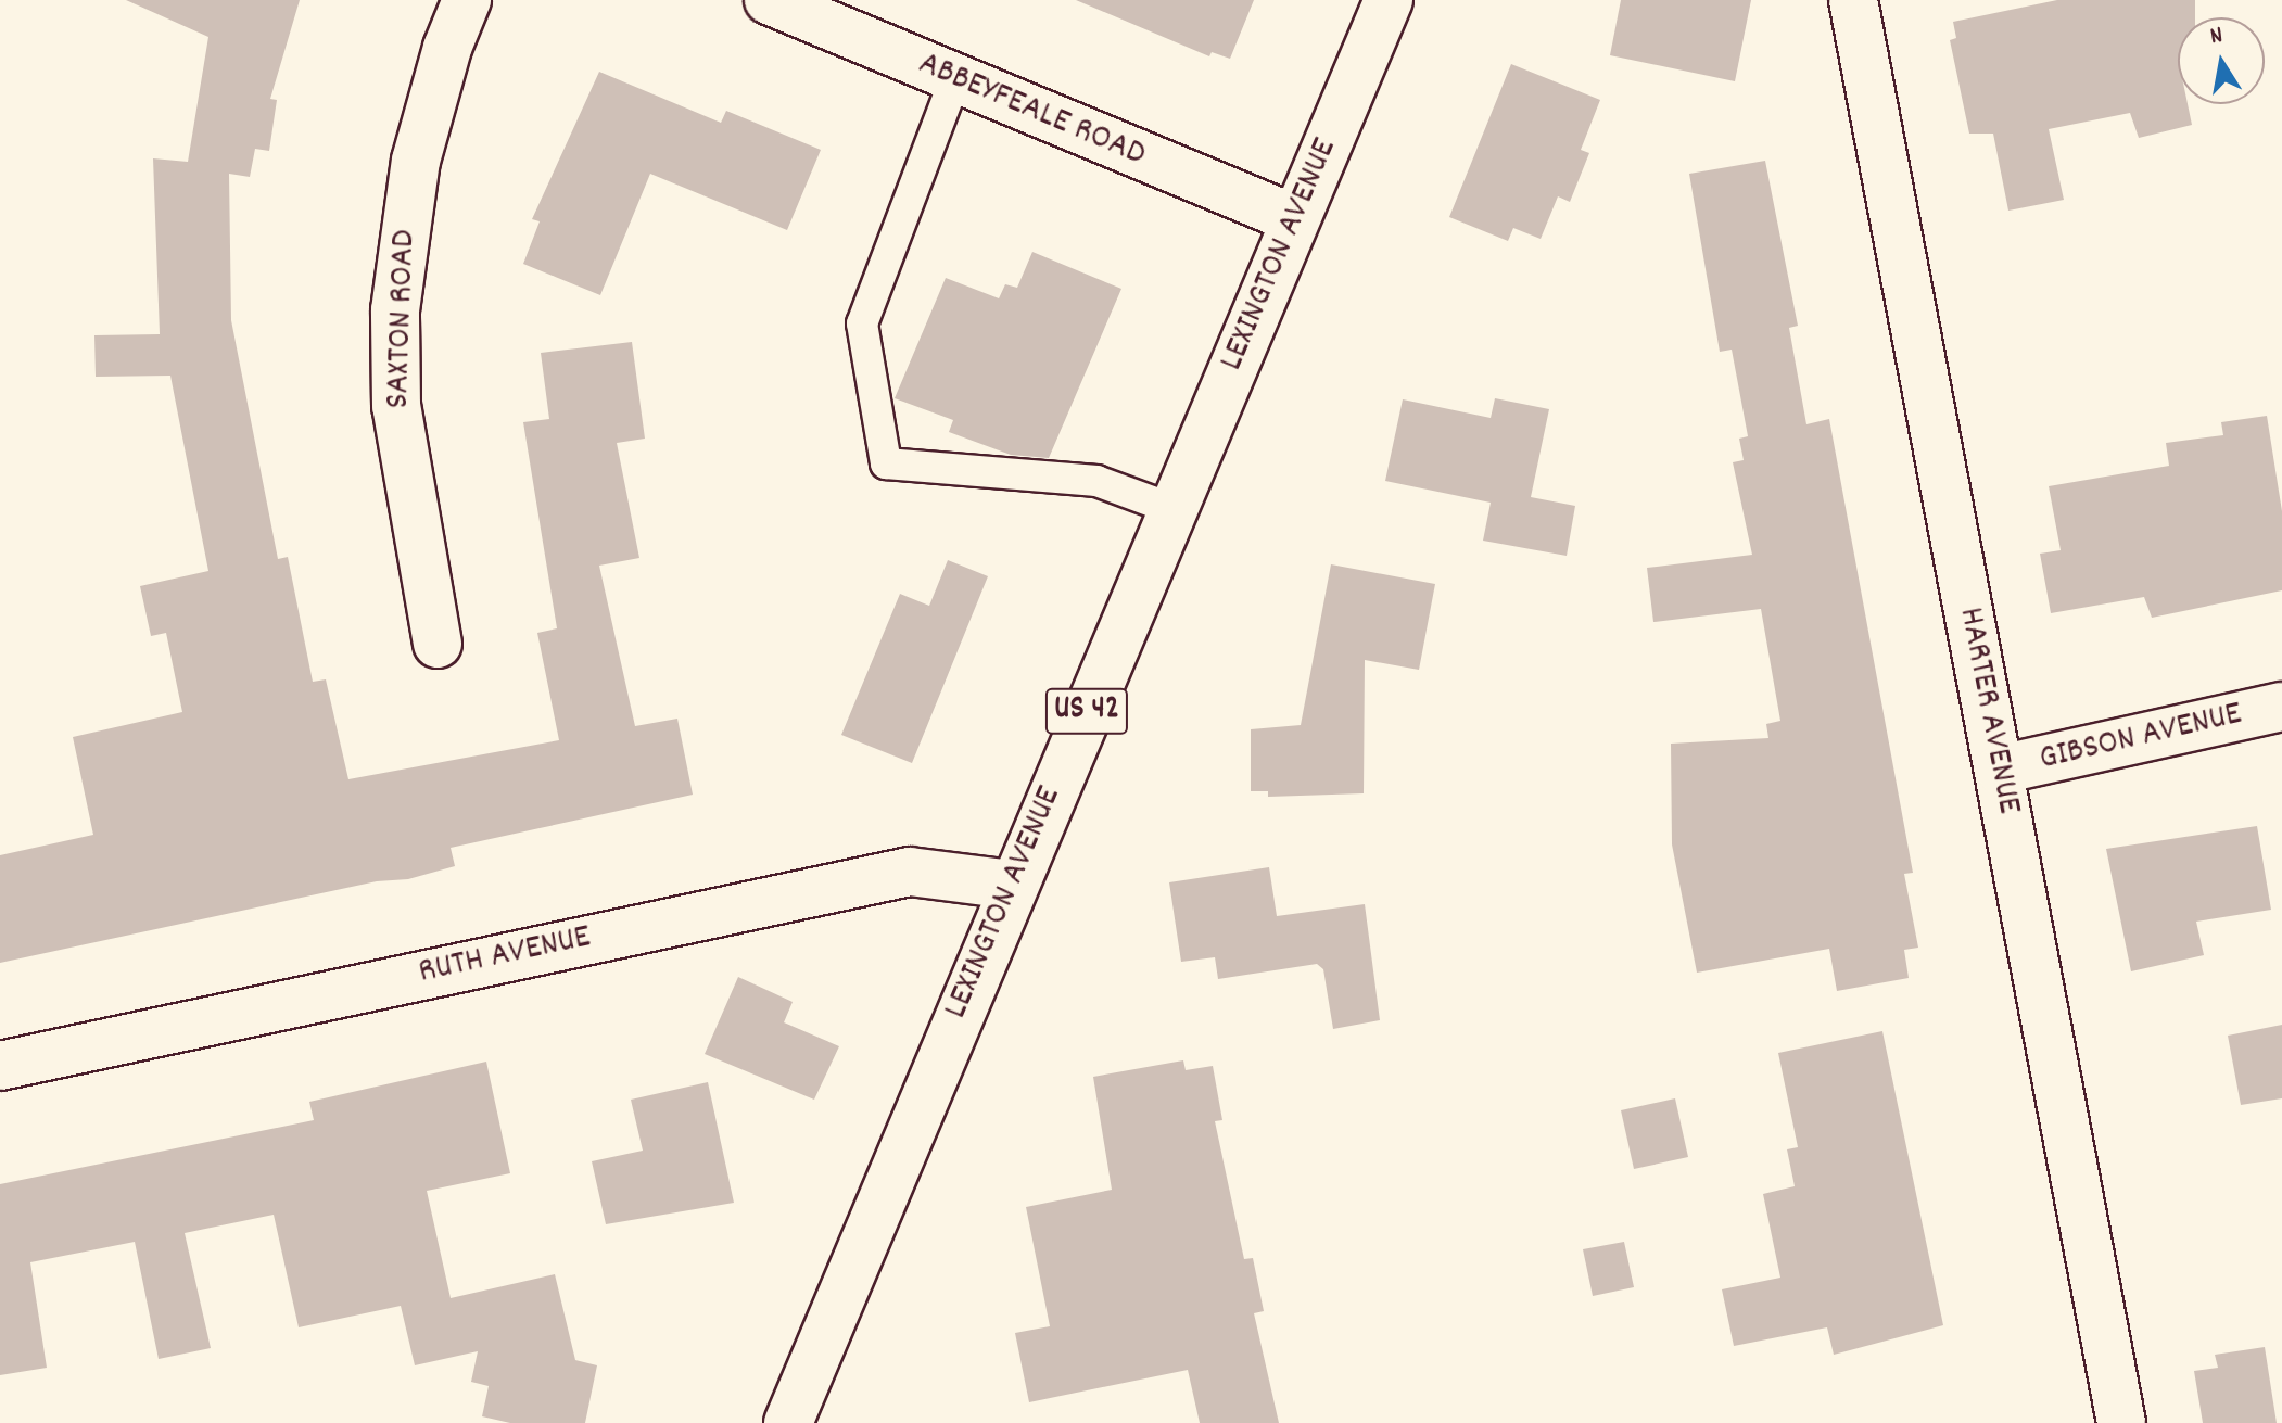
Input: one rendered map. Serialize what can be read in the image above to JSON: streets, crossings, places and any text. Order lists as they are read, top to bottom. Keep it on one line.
{"streets":{"street":["ABBEYFEALE ROAD","LEXINGTON AVENUE","SAXTON ROAD","US 42","HARTER AVENUE","GIBSON AVENUE","RUTH AVENUE"]},"crossings":[["ABBEYFEALE ROAD","LEXINGTON AVENUE"],["LEXINGTON AVENUE","RUTH AVENUE"],["HARTER AVENUE","GIBSON AVENUE"]],"north":"top"}
